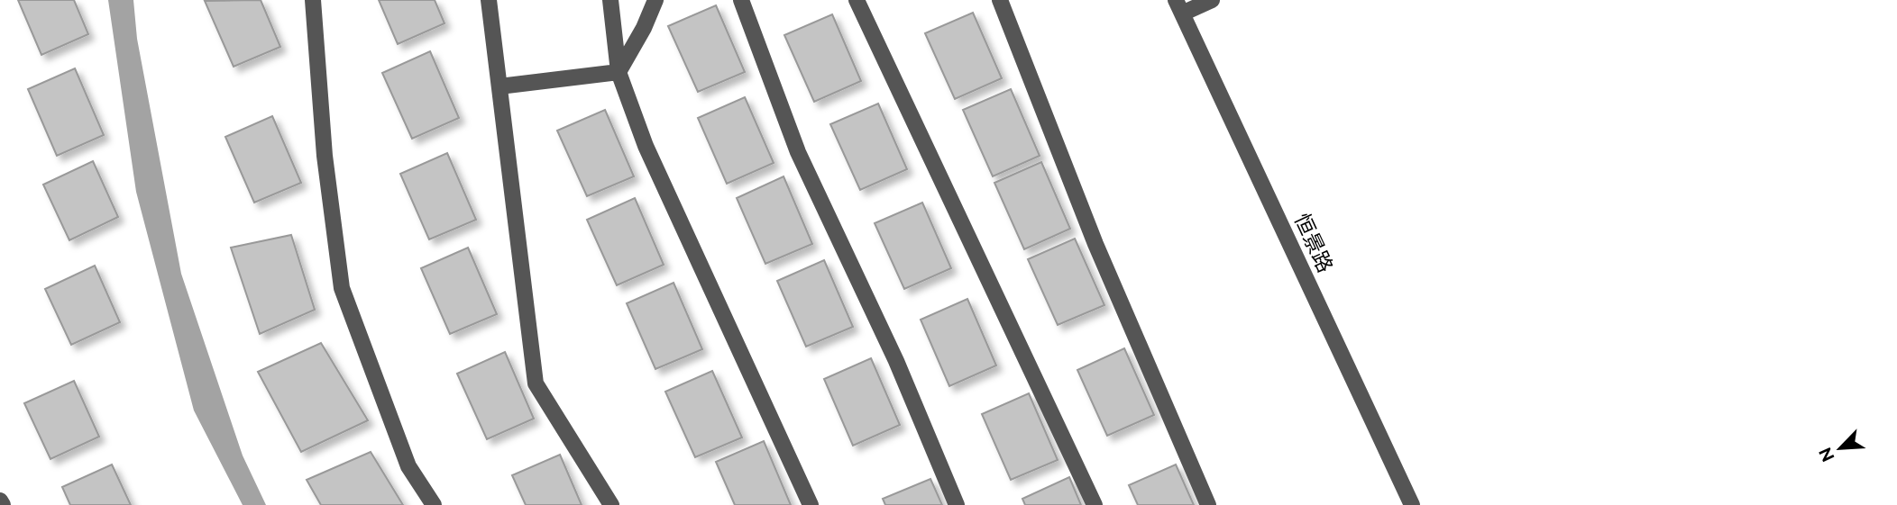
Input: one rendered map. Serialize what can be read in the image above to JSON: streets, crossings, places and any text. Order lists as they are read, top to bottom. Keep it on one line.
{"streets":{"street":["恒景路"]},"north":"bottom left"}
